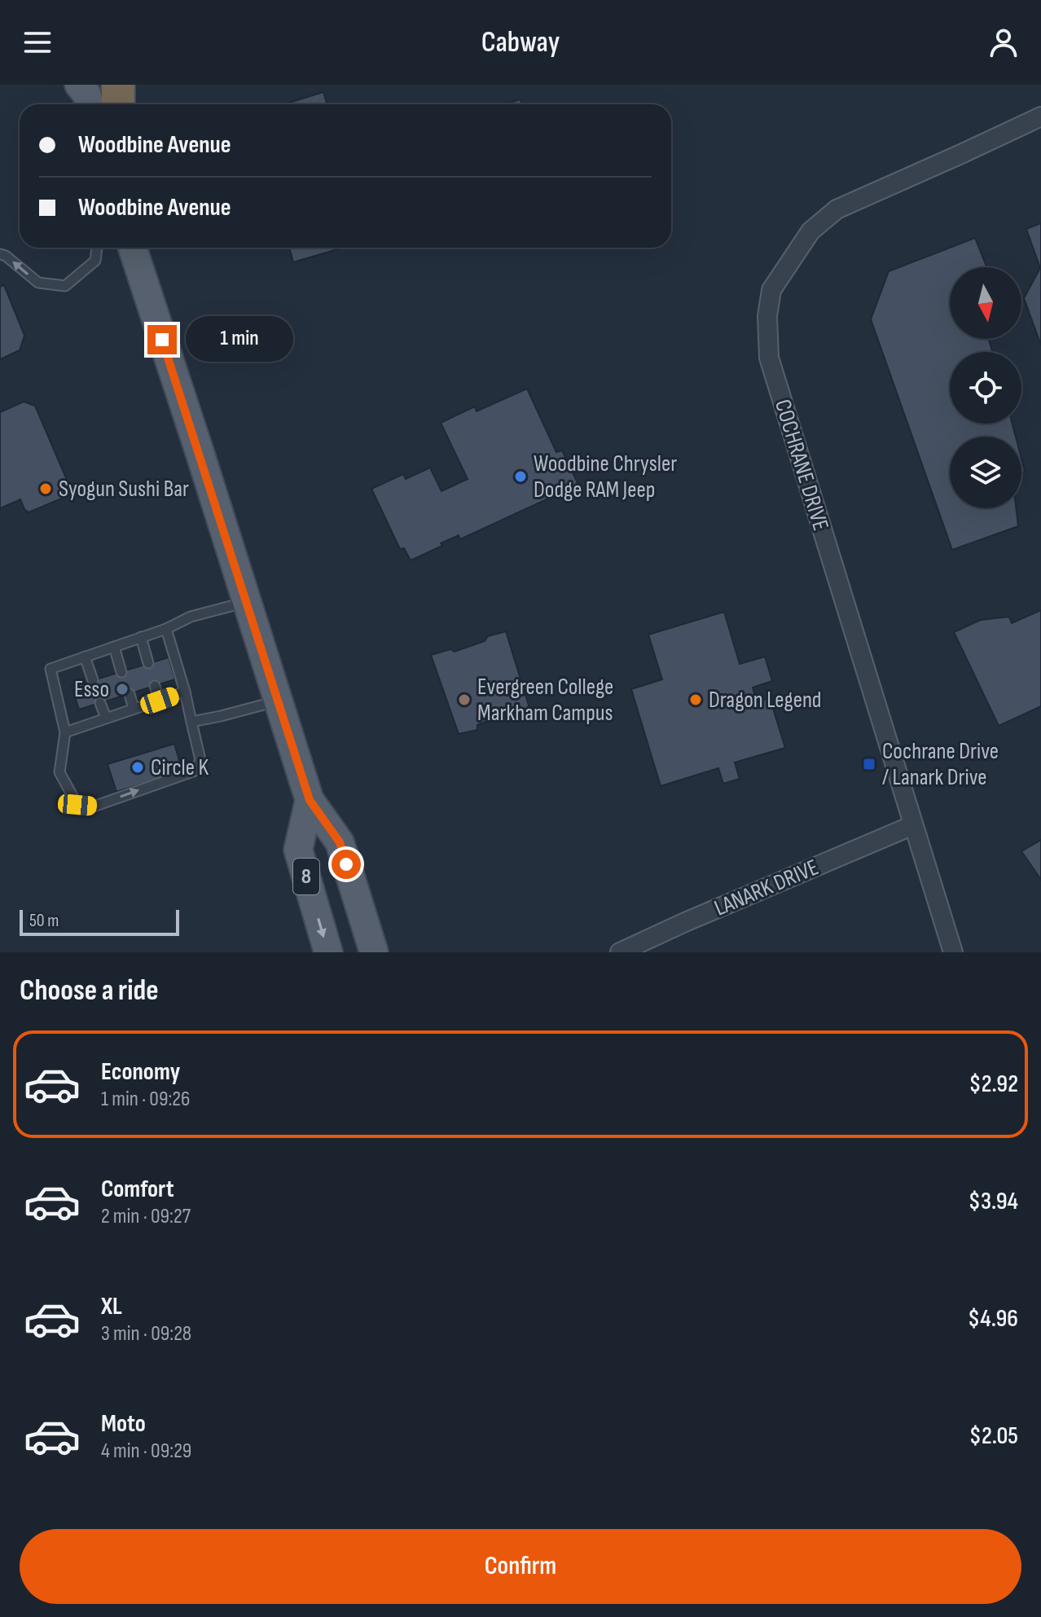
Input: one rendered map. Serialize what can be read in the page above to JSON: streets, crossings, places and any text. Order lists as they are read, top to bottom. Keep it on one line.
{"streets":{"main road":["8"],"street":["COCHRANE DRIVE","LANARK DRIVE"]},"crossings":[["COCHRANE DRIVE","LANARK DRIVE"]],"places":{"other":["Woodbine Chrysler Dodge RAM Jeep","Syogun Sushi Bar","Esso","Evergreen College Markham Campus","Dragon Legend","Circle K"],"transit":["Cochrane Drive / Lanark Drive"]},"scale_bar":"50 m","north":"bottom","page":{"header":"Cabway","banner":["Woodbine Avenue","Woodbine Avenue"],"bubble":"1 min","scale":"50 m","heading":"Choose a ride","list":[{"name":"Economy","note":"1 min · 09:26","value":"$2.92"},{"name":"Comfort","note":"2 min · 09:27","value":"$3.94"},{"name":"XL","note":"3 min · 09:28","value":"$4.96"},{"name":"Moto","note":"4 min · 09:29","value":"$2.05"}],"buttons":"Confirm"}}
